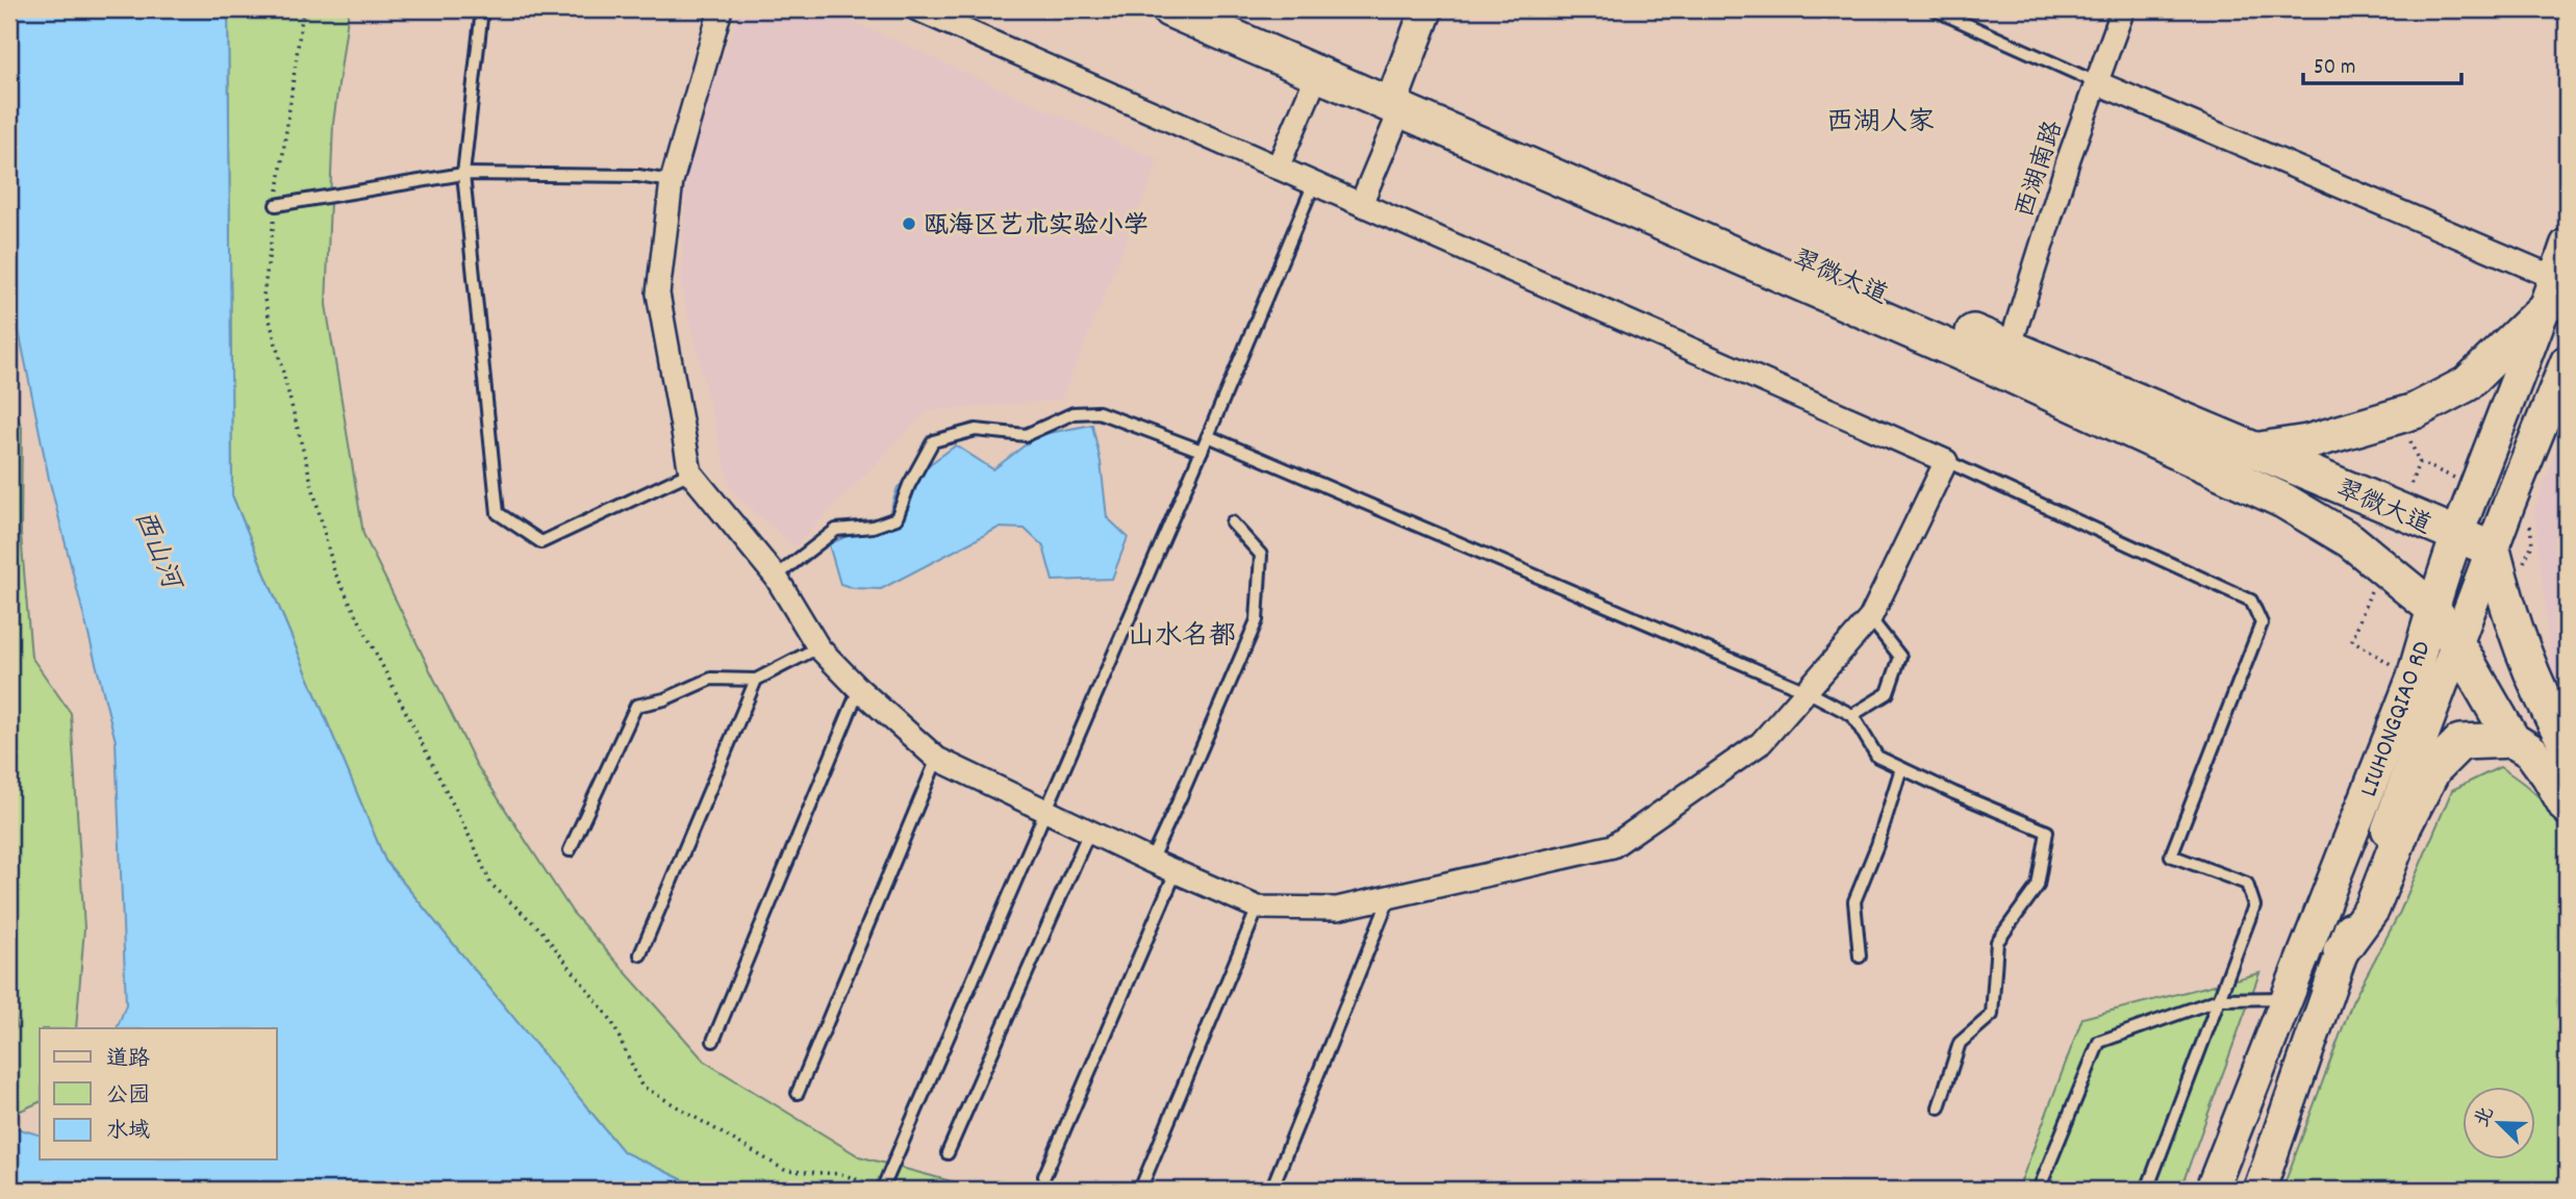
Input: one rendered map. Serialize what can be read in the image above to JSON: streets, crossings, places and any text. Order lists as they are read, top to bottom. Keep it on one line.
{"streets":{"main road":["翠微大道","LIUHONGQIAO RD"],"street":["西湖南路"]},"crossings":[["西湖南路","翠微大道"],["翠微大道","LIUHONGQIAO RD"]],"districts":["西湖人家","山水名都"],"water":["西山河"],"places":["瓯海区艺术实验小学"],"legend":["道路","公园","水域"],"scale_bar":"50 m","north":"top left"}
